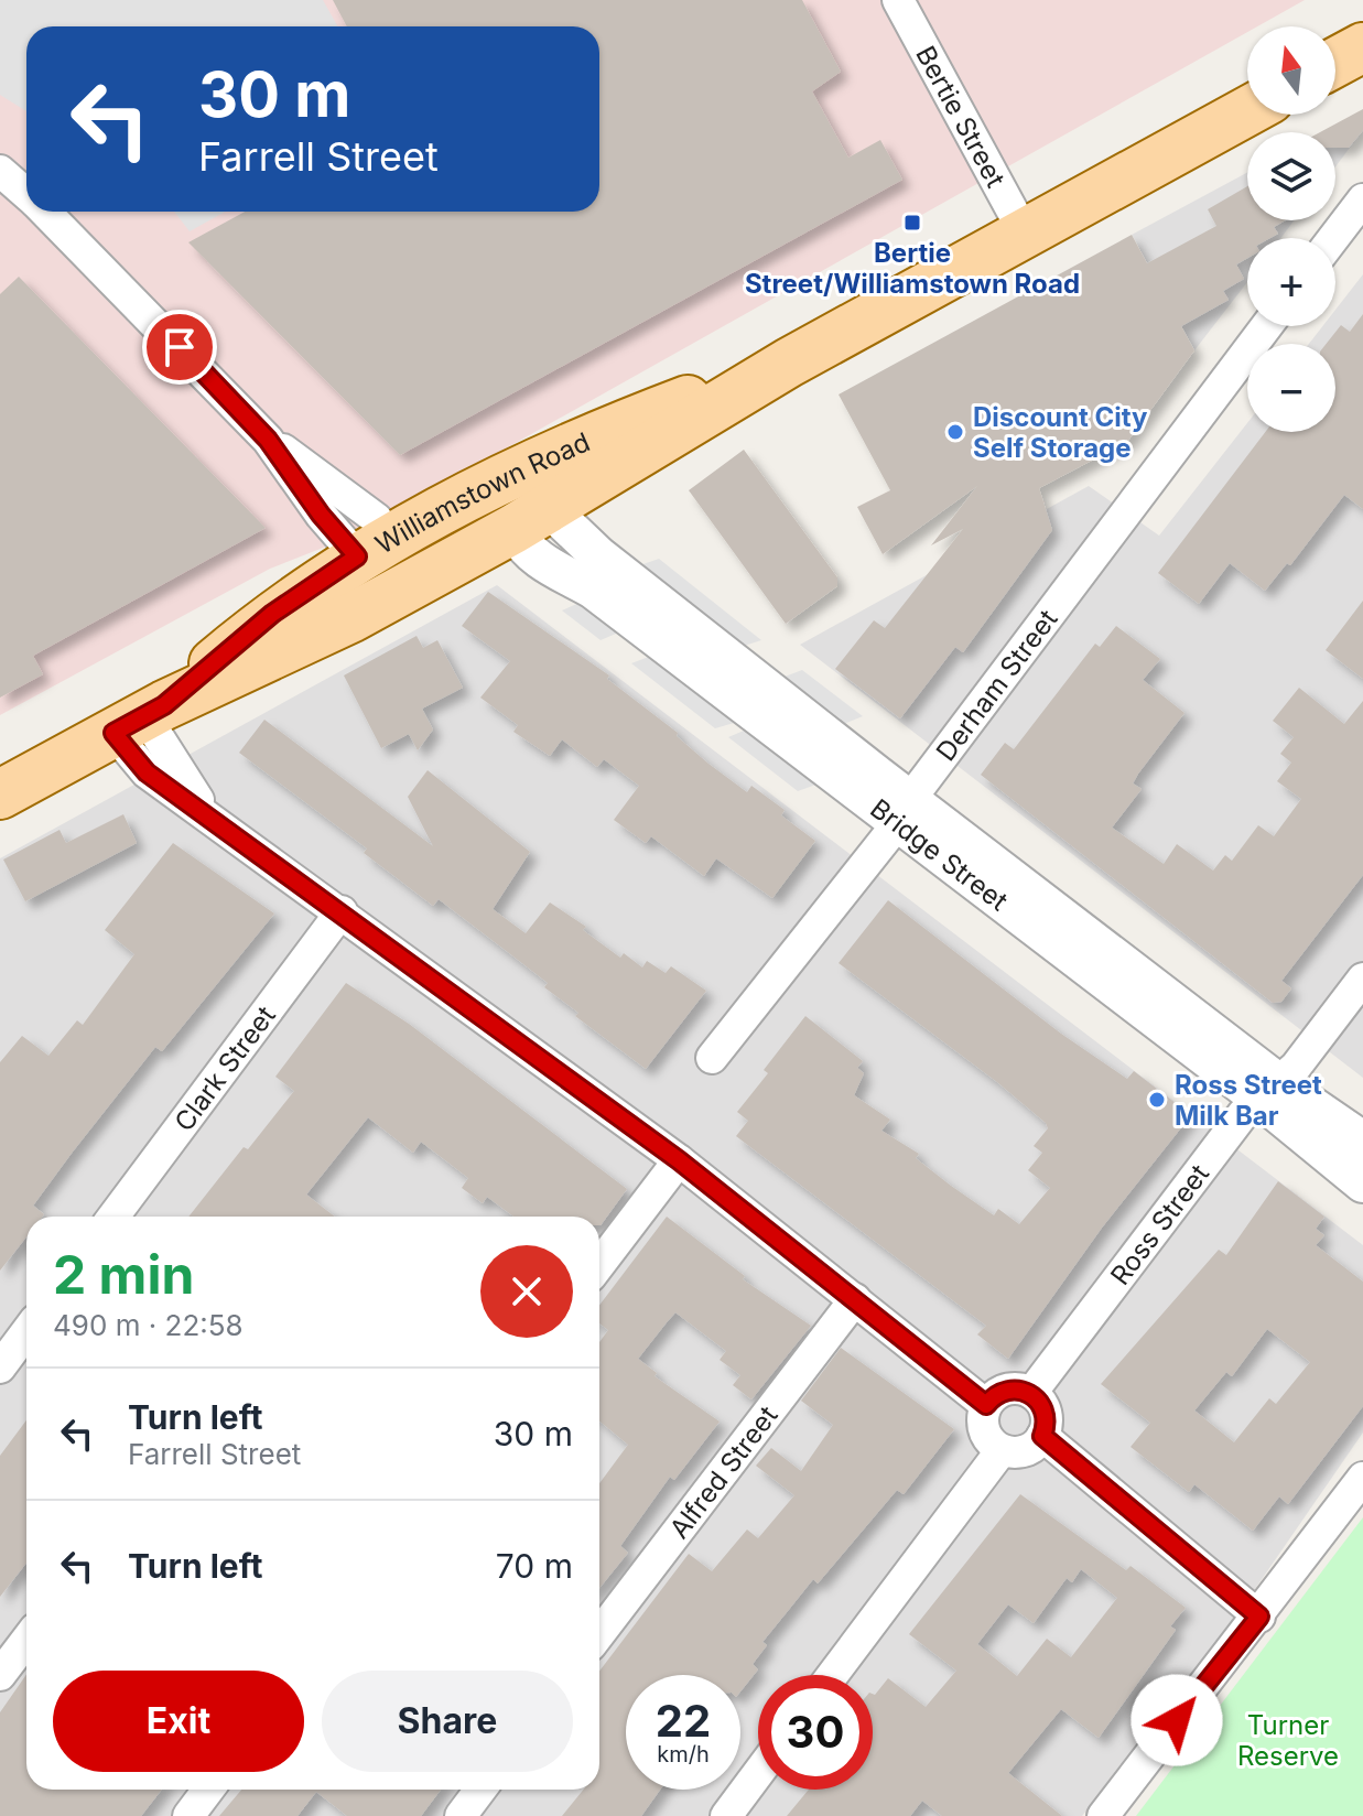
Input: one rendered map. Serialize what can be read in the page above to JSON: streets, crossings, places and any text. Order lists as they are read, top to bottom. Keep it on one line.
{"streets":{"main road":["Williamstown Road"],"street":["Bertie Street","Derham Street","Bridge Street","Clark Street","Ross Street","Alfred Street"]},"crossings":[["Bertie Street","Williamstown Road"],["Williamstown Road","Bridge Street"],["Derham Street","Bridge Street"],["Bridge Street","Ross Street"]],"parks":["Turner Reserve"],"places":{"transit":["Bertie Street/Williamstown Road"],"other":["Discount City Self Storage","Ross Street Milk Bar"]},"north":"top","page":{"map_buttons":["+","−"],"turn":["30 m","Farrell Street"],"heading":["2 min","490 m · 22:58"],"list":[{"name":"Turn left","note":"Farrell Street","value":"30 m"},{"name":"Turn left","value":"70 m"}],"buttons":["Exit","Share"],"speed":"22 km/h","limit":"30"}}
